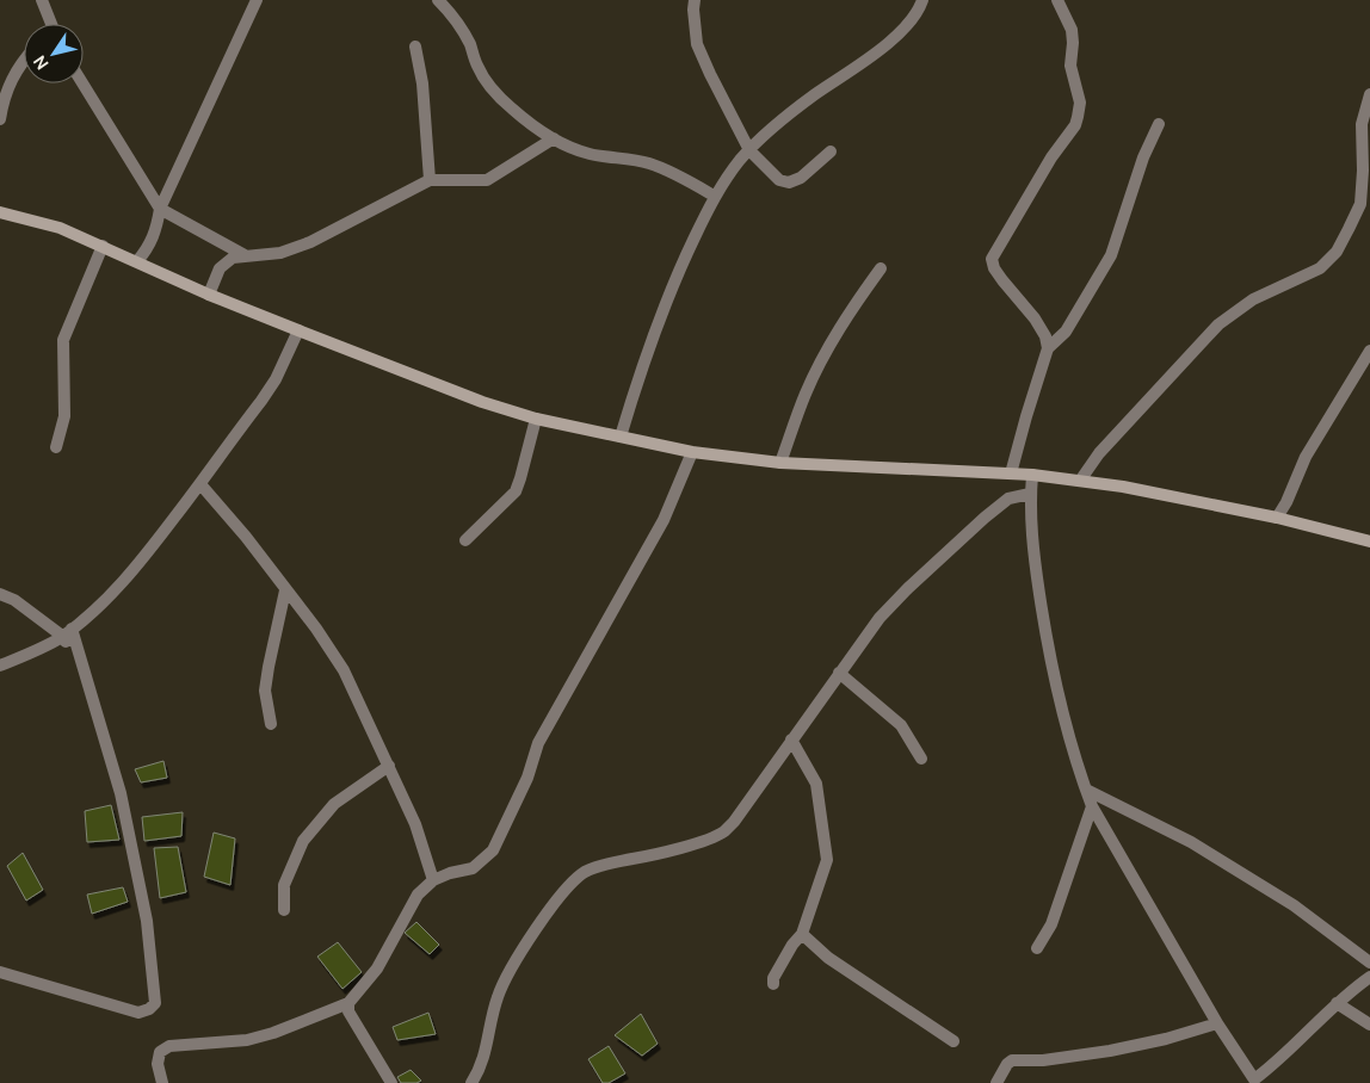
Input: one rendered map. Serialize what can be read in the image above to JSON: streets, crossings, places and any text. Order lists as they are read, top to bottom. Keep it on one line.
{"north":"bottom left"}
